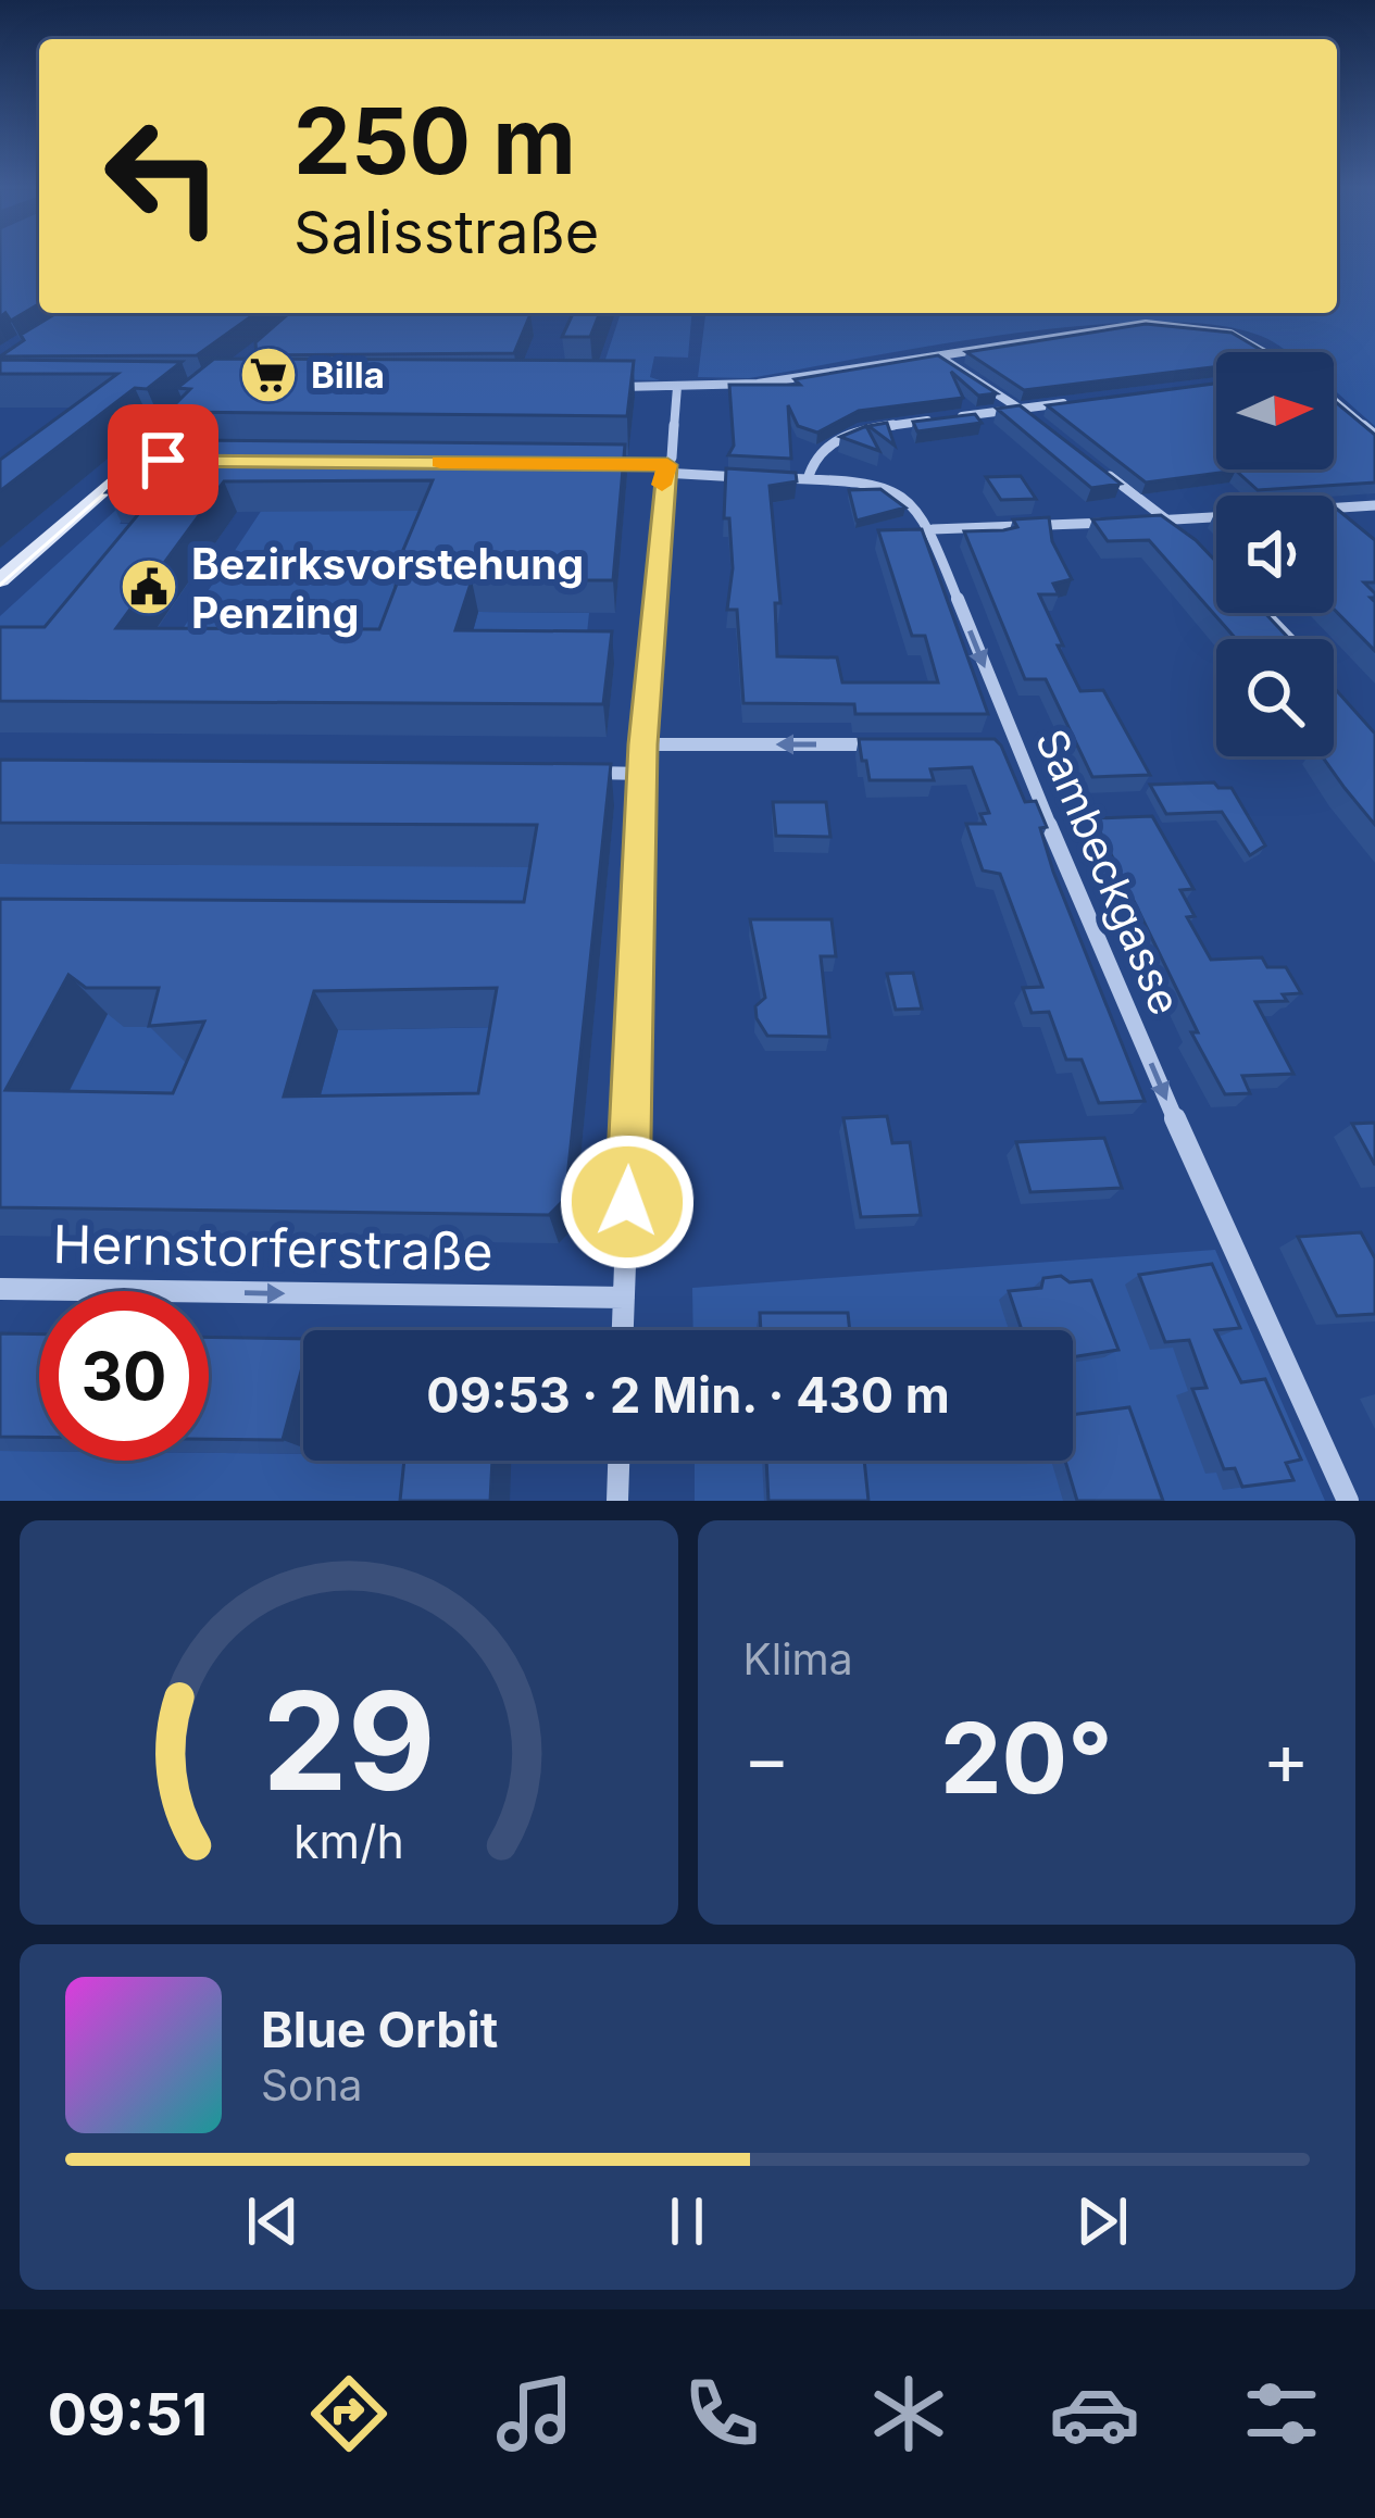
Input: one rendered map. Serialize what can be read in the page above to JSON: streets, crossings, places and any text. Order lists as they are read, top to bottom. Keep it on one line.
{"streets":{"street":["Sambeckgasse","Hernstorferstraße"]},"one_way":["Sambeckgasse","Hernstorferstraße"],"places":{"supermarket":["Billa"],"public building":["Bezirksvorstehung Penzing"]},"north":"right","page":{"turn":["250 m","Salisstraße"],"limit":"30","trip":"09:53 · 2 Min. · 430 m","tile":"Klima","heat":["−","20°","+"],"song":["Blue Orbit","Sona"],"tabs":"09:51","gauge":["29","km/h"]}}
